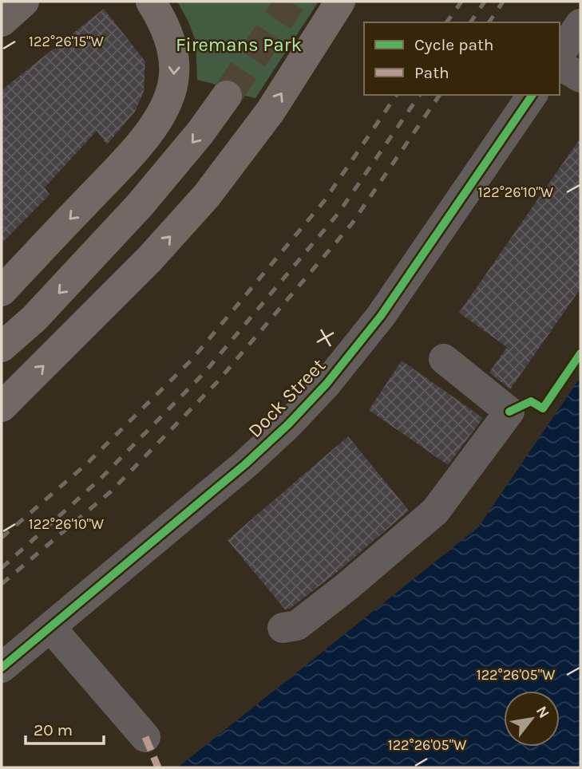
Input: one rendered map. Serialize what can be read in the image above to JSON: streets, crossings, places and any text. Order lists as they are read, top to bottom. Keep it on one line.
{"streets":{"street":["Dock Street"]},"parks":["Firemans Park"],"legend":["Cycle path","Path"],"scale_bar":"20 m","north":"top right","coordinates":["122°26'15\"W","122°26'10\"W","122°26'05\"W"]}
